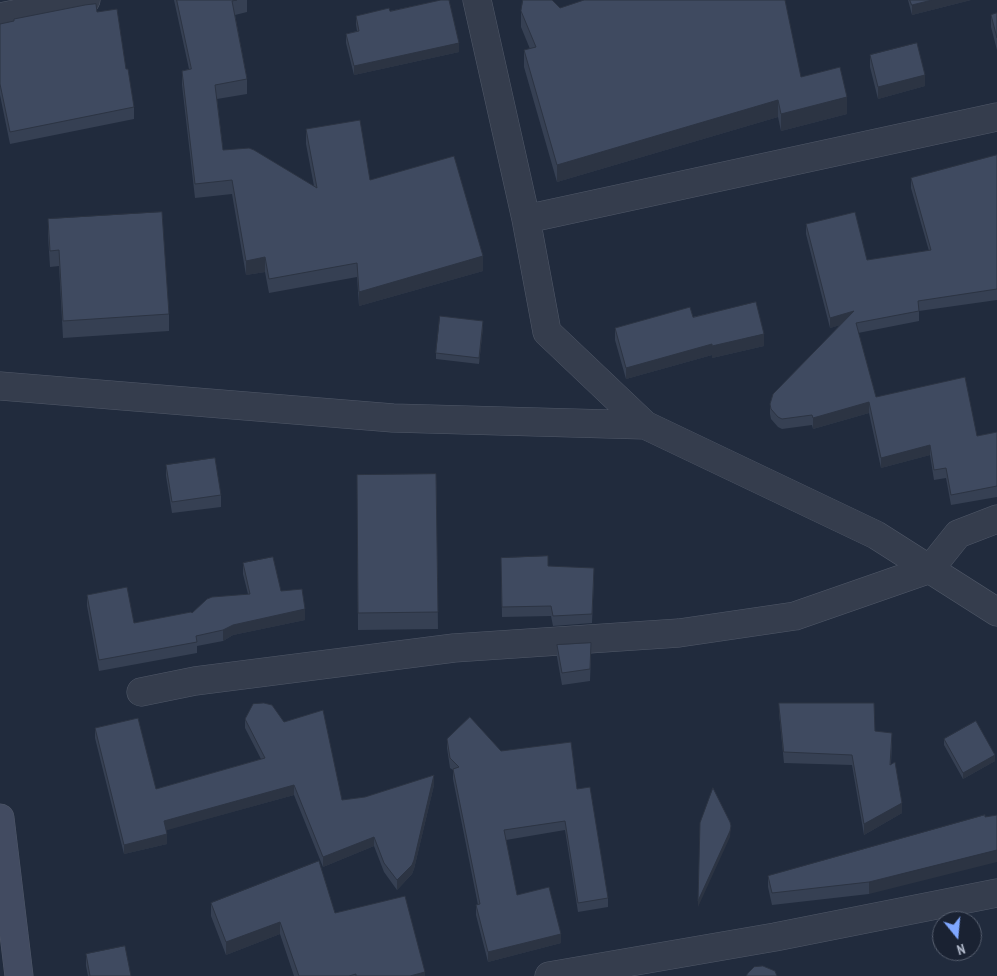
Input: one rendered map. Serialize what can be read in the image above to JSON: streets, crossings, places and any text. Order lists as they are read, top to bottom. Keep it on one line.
{"north":"bottom"}
